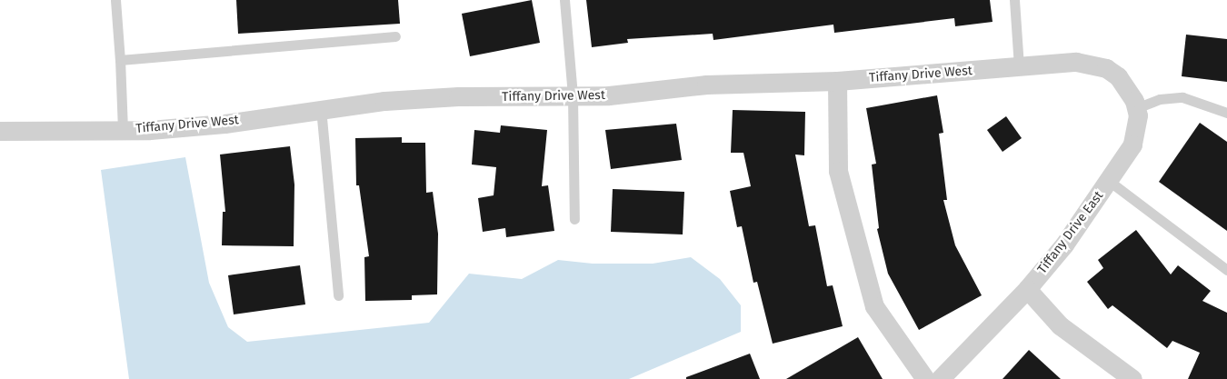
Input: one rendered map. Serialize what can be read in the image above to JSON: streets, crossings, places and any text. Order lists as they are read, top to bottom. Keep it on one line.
{"streets":{"street":["Tiffany Drive West","Tiffany Drive East"]},"crossings":[["Tiffany Drive West","Tiffany Drive East"]]}
